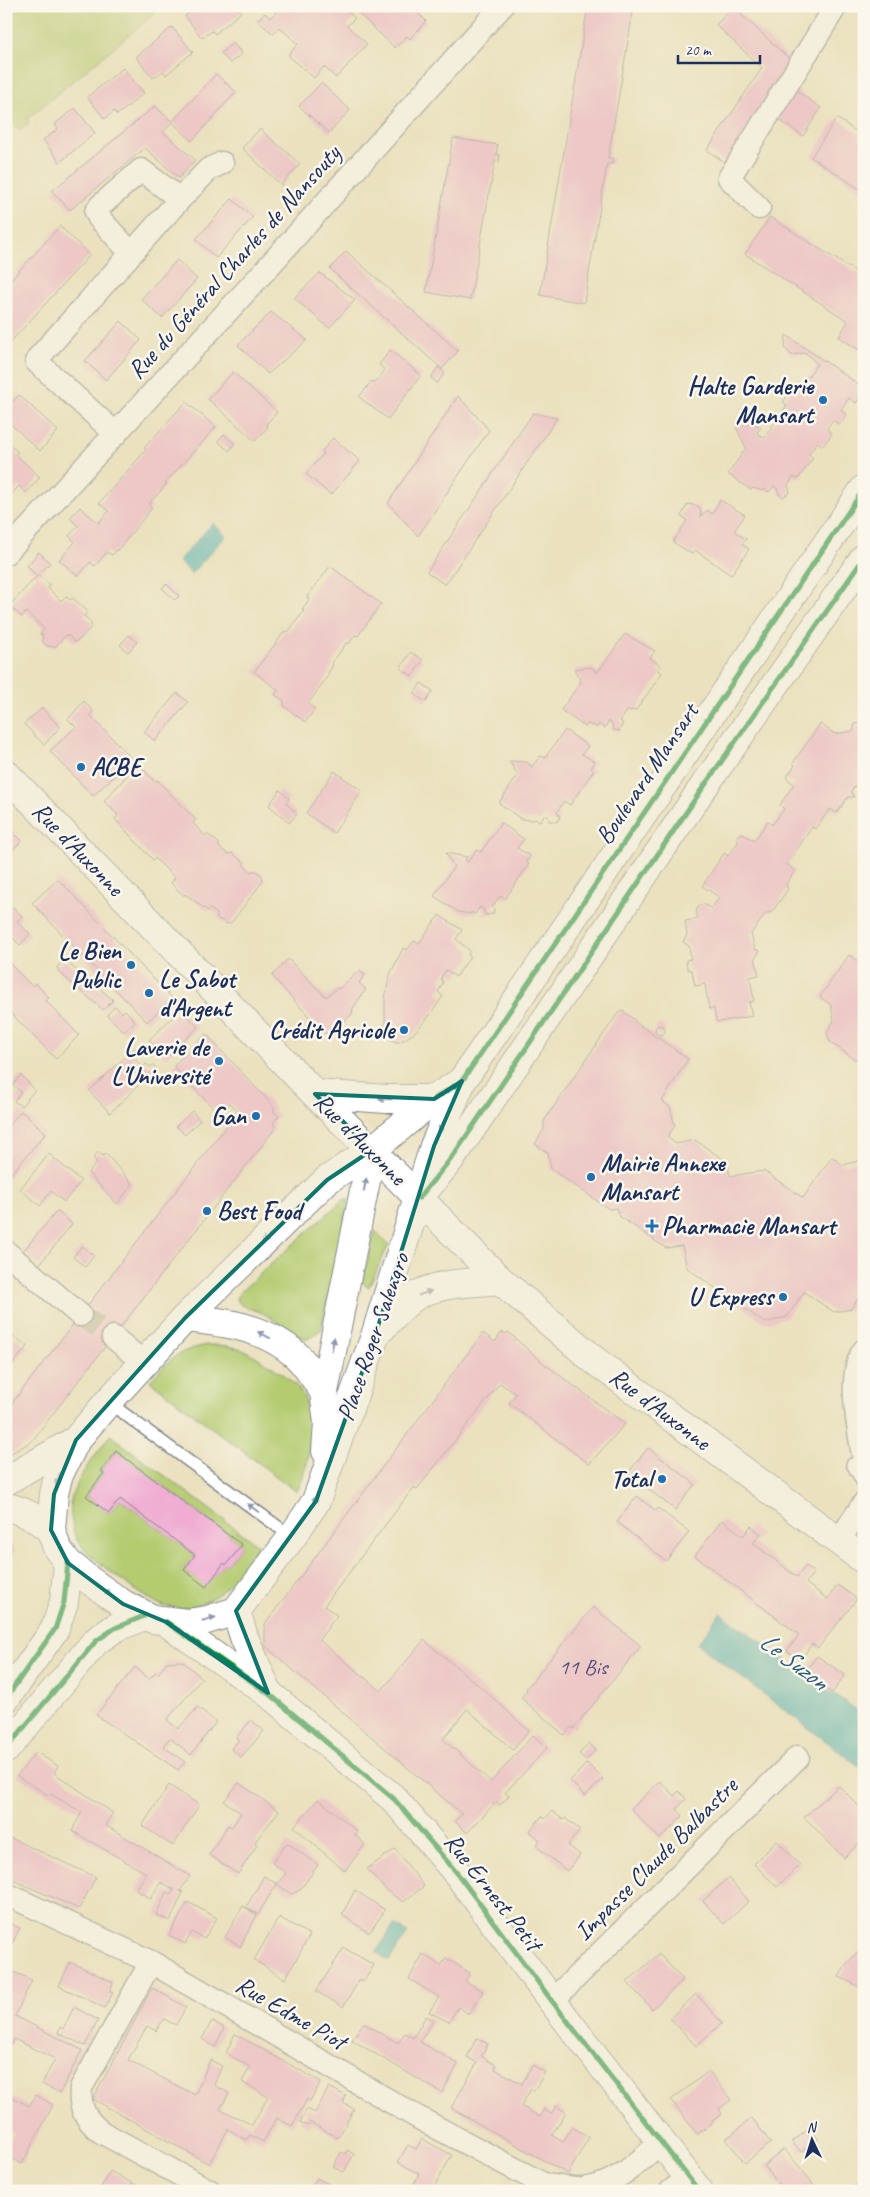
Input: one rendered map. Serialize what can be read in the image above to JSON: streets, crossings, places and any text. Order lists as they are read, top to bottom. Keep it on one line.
{"streets":{"main road":["Boulevard Mansart","Rue d'Auxonne","Place Roger Salengro","Rue Ernest Petit"],"street":["Rue du Général Charles de Nansouty","Impasse Claude Balbastre","Rue Edme Piot"]},"crossings":[["Boulevard Mansart","Place Roger Salengro"],["Rue d'Auxonne","Place Roger Salengro"],["Place Roger Salengro","Rue Ernest Petit"],["Impasse Claude Balbastre","Rue Ernest Petit"],["Rue Ernest Petit","Rue Edme Piot"]],"water":["Le Suzon"],"places":{"other":["Halte Garderie Mansart","ACBE","Le Bien Public","Le Sabot d'Argent","Crédit Agricole","Laverie de L'Université","Gan","Mairie Annexe Mansart","Best Food","U Express","Total"],"health":["Pharmacie Mansart"]},"house_numbers":["11 Bis"],"scale_bar":"20 m","north":"top"}
